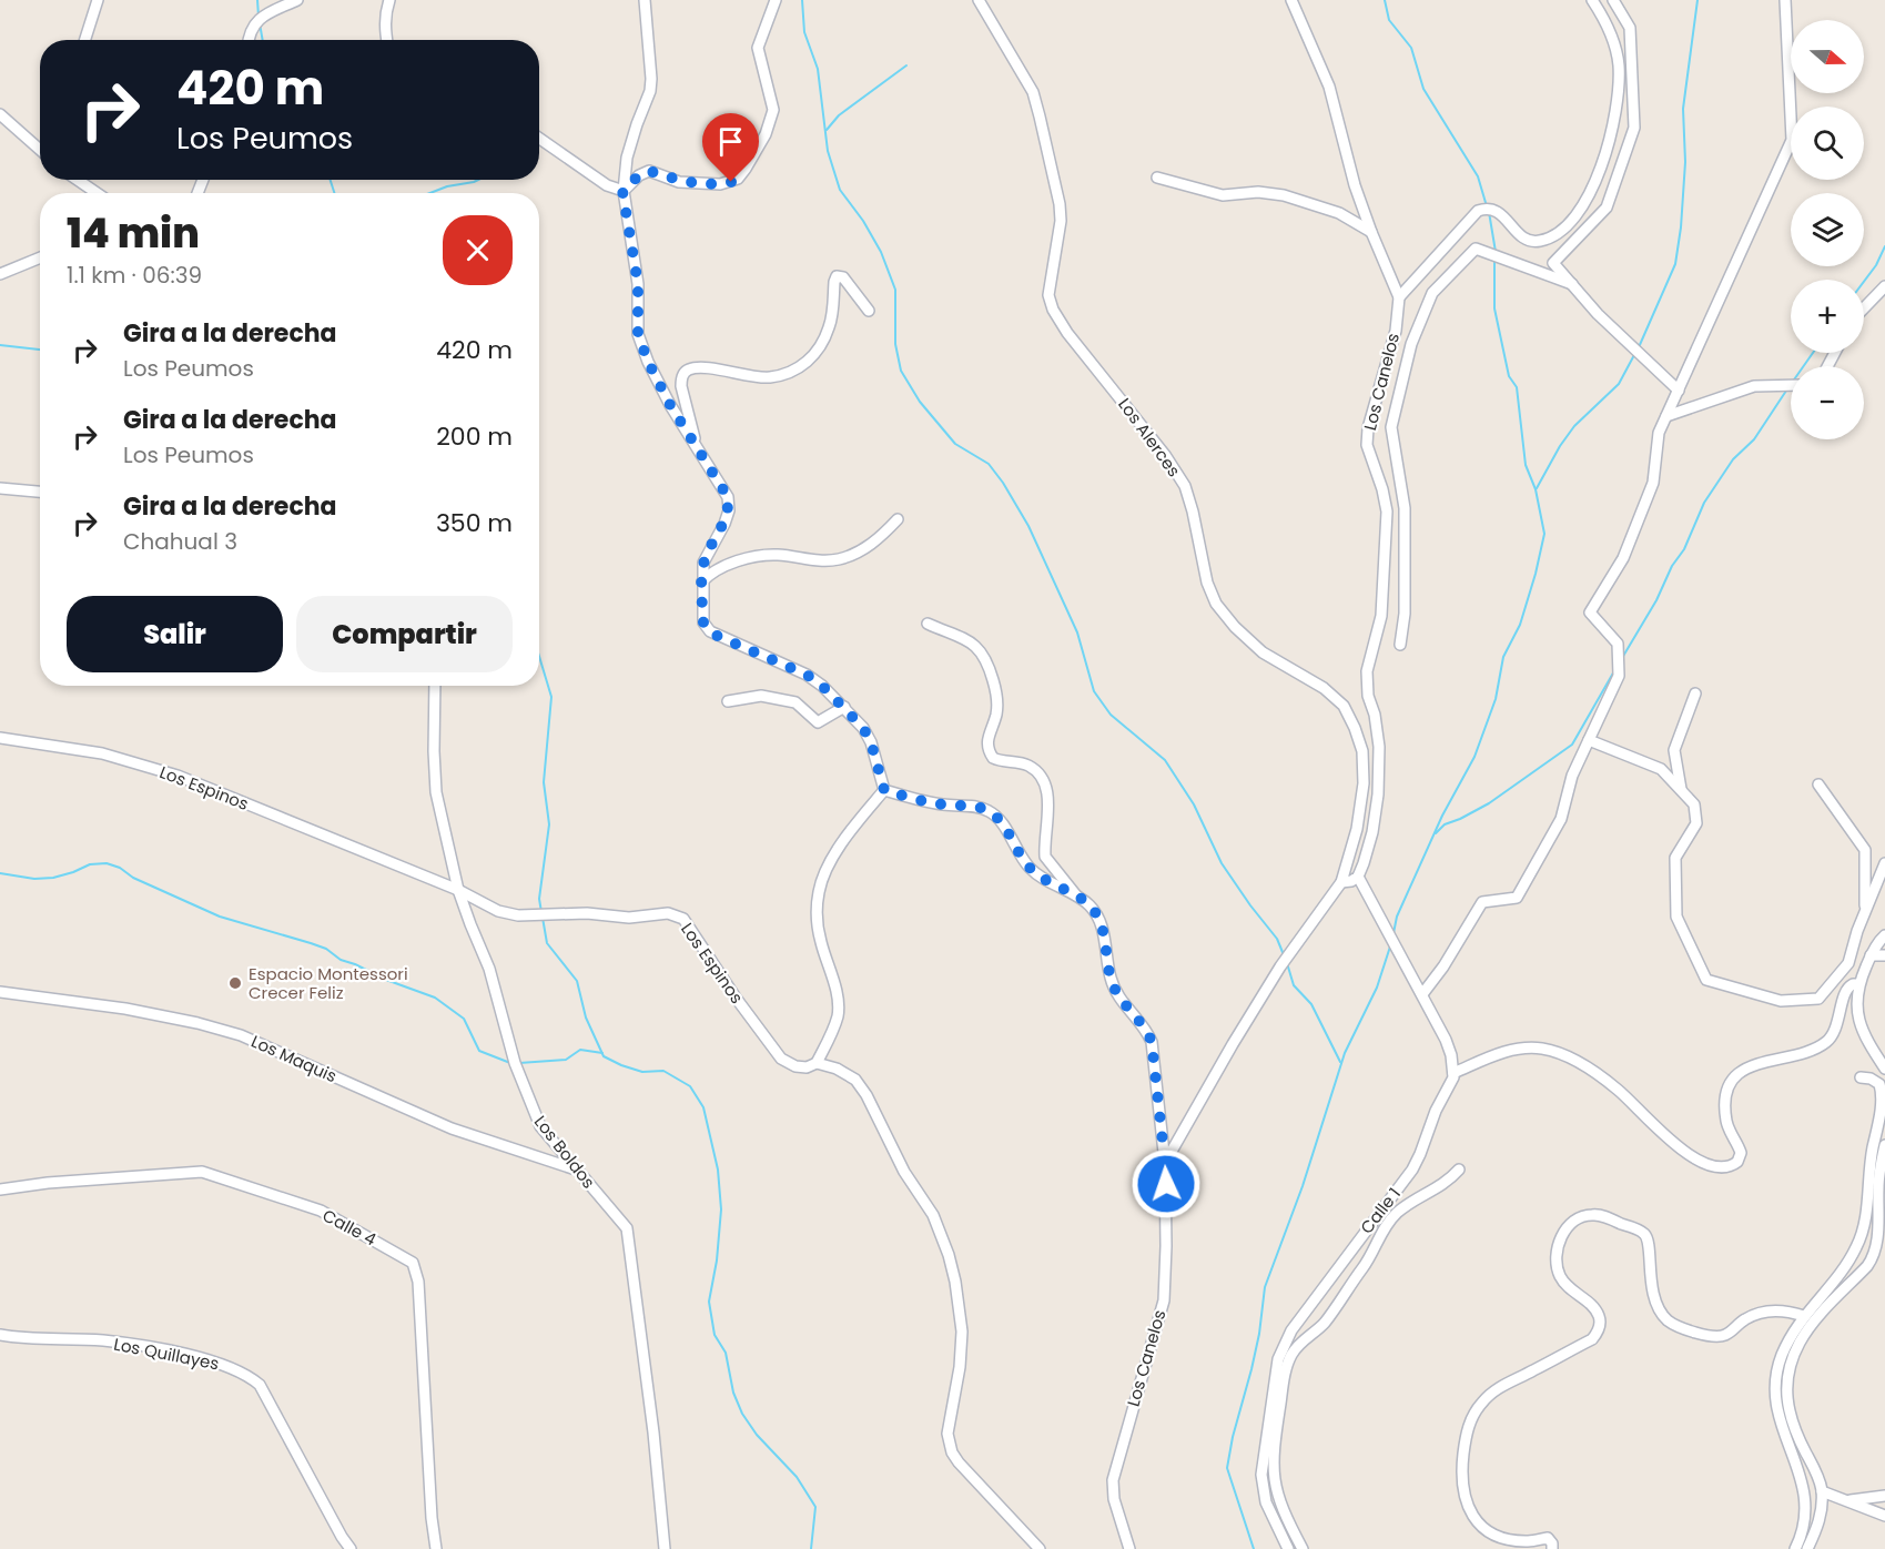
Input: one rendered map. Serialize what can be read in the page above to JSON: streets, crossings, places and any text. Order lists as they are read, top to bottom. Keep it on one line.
{"streets":{"street":["Los Canelos","Los Alerces","Los Espinos","Los Maquis","Los Boldos","Calle 1","Calle 4","Los Quillayes"]},"crossings":[["Los Canelos","Los Alerces"],["Los Espinos","Los Boldos"],["Los Maquis","Los Boldos"]],"places":["Espacio Montessori Crecer Feliz"],"north":"right","page":{"map_buttons":["+","−"],"turn":["420 m","Los Peumos"],"heading":["14 min","1.1 km · 06:39"],"list":[{"name":"Gira a la derecha","note":"Los Peumos","value":"420 m"},{"name":"Gira a la derecha","note":"Los Peumos","value":"200 m"},{"name":"Gira a la derecha","note":"Chahual 3","value":"350 m"}],"buttons":["Salir","Compartir"]}}
